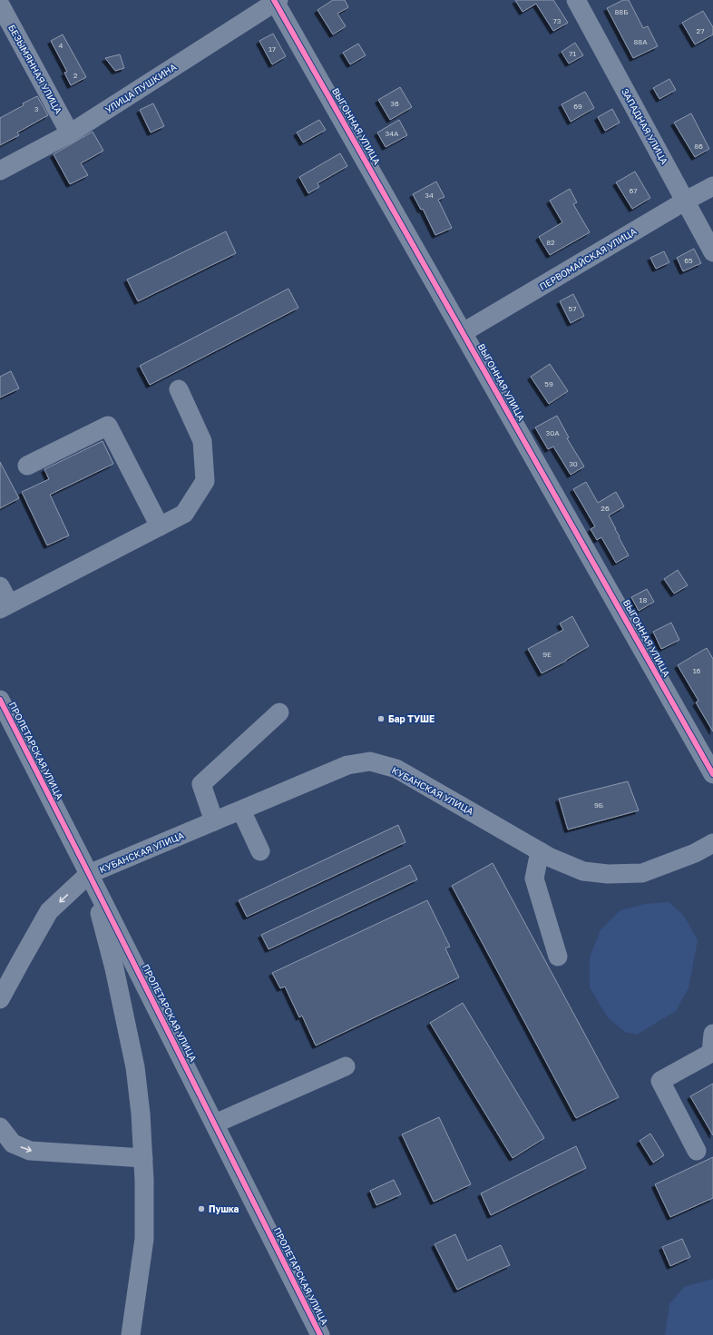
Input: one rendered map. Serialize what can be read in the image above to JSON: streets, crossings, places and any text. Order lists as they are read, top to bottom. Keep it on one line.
{"streets":{"street":["БЕЗЫМЯННАЯ УЛИЦА","УЛИЦА ПУШКИНА","ВЫГОННАЯ УЛИЦА","ЗАПАДНАЯ УЛИЦА","ПЕРВОМАЙСКАЯ УЛИЦА","ПРОЛЕТАРСКАЯ УЛИЦА","КУБАНСКАЯ УЛИЦА"]},"crossings":[["БЕЗЫМЯННАЯ УЛИЦА","УЛИЦА ПУШКИНА"],["УЛИЦА ПУШКИНА","ВЫГОННАЯ УЛИЦА"],["ВЫГОННАЯ УЛИЦА","ПЕРВОМАЙСКАЯ УЛИЦА"],["ЗАПАДНАЯ УЛИЦА","ПЕРВОМАЙСКАЯ УЛИЦА"],["ПРОЛЕТАРСКАЯ УЛИЦА","КУБАНСКАЯ УЛИЦА"]],"places":["Бар ТУШЕ","Пушка"],"house_numbers":["88Б","73","27","88А","4","17","71","2","36","69","3","34А","86","67","34","82","65","57","59","30А","30","26","18","9Е","16","9Б"]}
